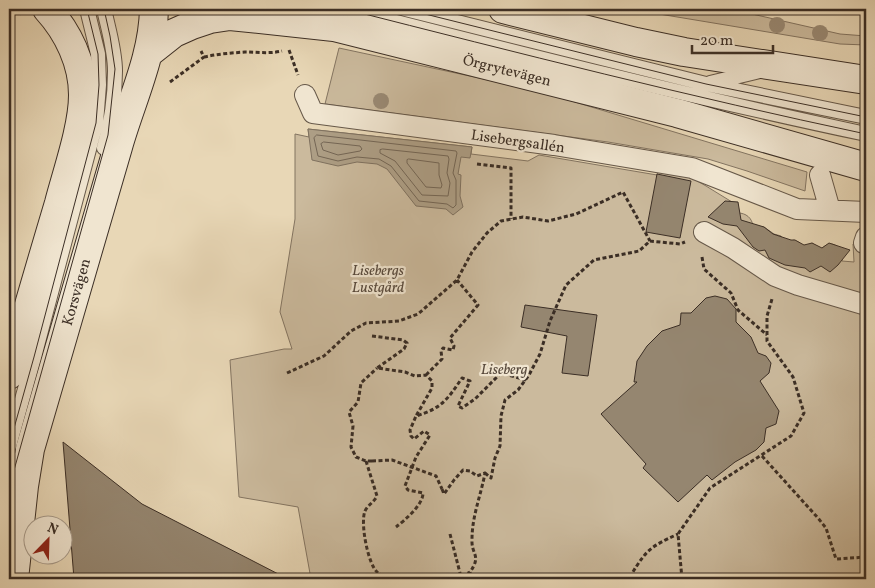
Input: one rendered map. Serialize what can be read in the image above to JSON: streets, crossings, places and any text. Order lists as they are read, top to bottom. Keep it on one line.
{"streets":{"main road":["Örgrytevägen","Korsvägen"],"street":["Lisebergsallén"]},"crossings":[["Örgrytevägen","Korsvägen"]],"parks":["Lisebergs Lustgård","Liseberg"],"scale_bar":"20 m","north":"top right"}
